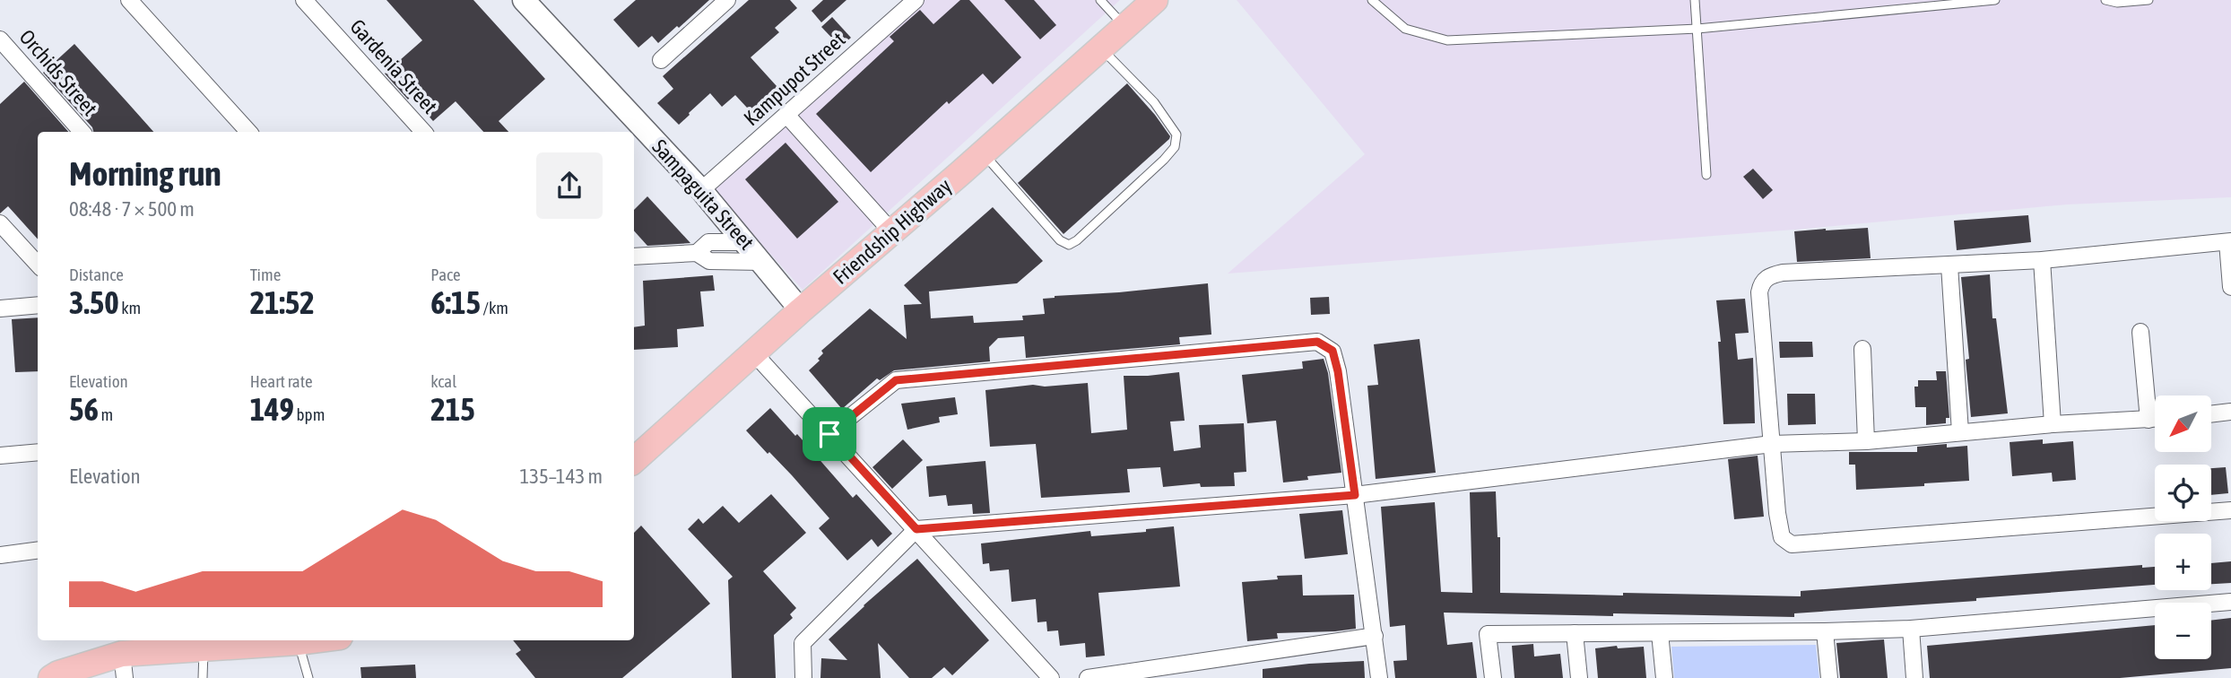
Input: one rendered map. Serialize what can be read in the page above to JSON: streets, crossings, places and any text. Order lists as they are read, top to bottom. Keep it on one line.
{"streets":{"main road":["Sampaguita Street","Friendship Highway"],"street":["Gardenia Street","Orchids Street","Kampupot Street"]},"crossings":[["Kampupot Street","Sampaguita Street"],["Sampaguita Street","Friendship Highway"]],"north":"bottom left","page":{"heading":["Morning run","08:48 · 7 × 500 m"],"stats":[["Distance","3.50 km"],["Time","21:52"],["Pace","6:15 /km"],["Elevation","56 m"],["Heart rate","149 bpm"],["kcal","215"]],"map_buttons":["+","−"],"chart":["Elevation","135–143 m"]}}
